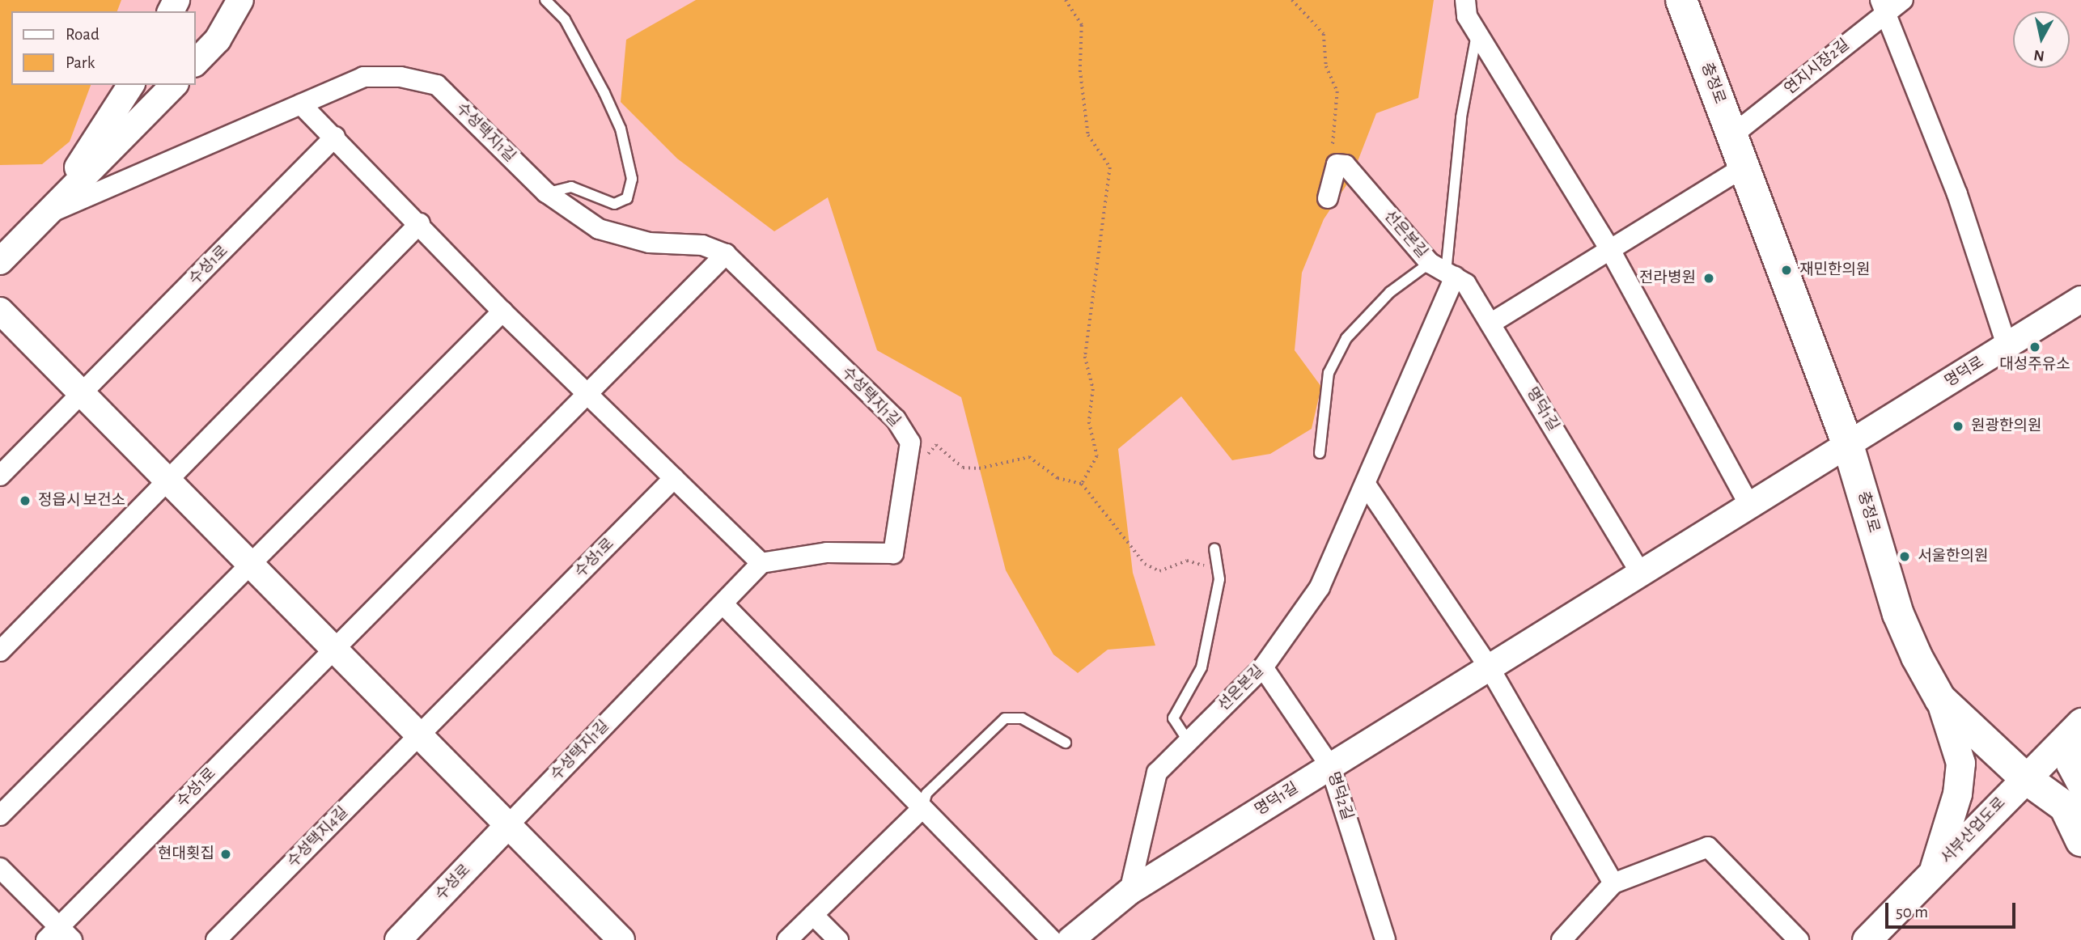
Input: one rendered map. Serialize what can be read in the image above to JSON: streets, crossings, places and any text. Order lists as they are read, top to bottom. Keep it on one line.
{"streets":{"main road":["충정로","서부산업도로"],"street":["연지시장2길","수성택지1길","선은본길","수성1로","명덕로","명덕1길","명덕2길","수성택지4길","수성로"]},"crossings":[["연지시장2길","충정로"],["충정로","명덕로"],["충정로","명덕1길"],["충정로","서부산업도로"],["수성택지1길","수성로"],["선은본길","명덕1길"],["선은본길","명덕2길"],["수성1로","수성택지4길"],["명덕로","명덕1길"],["명덕1길","명덕2길"]],"places":["재민한의원","전라병원","대성주유소","원광한의원","정읍시 보건소","서울한의원","현대횟집"],"legend":["Road","Park"],"scale_bar":"50 m","north":"bottom"}
